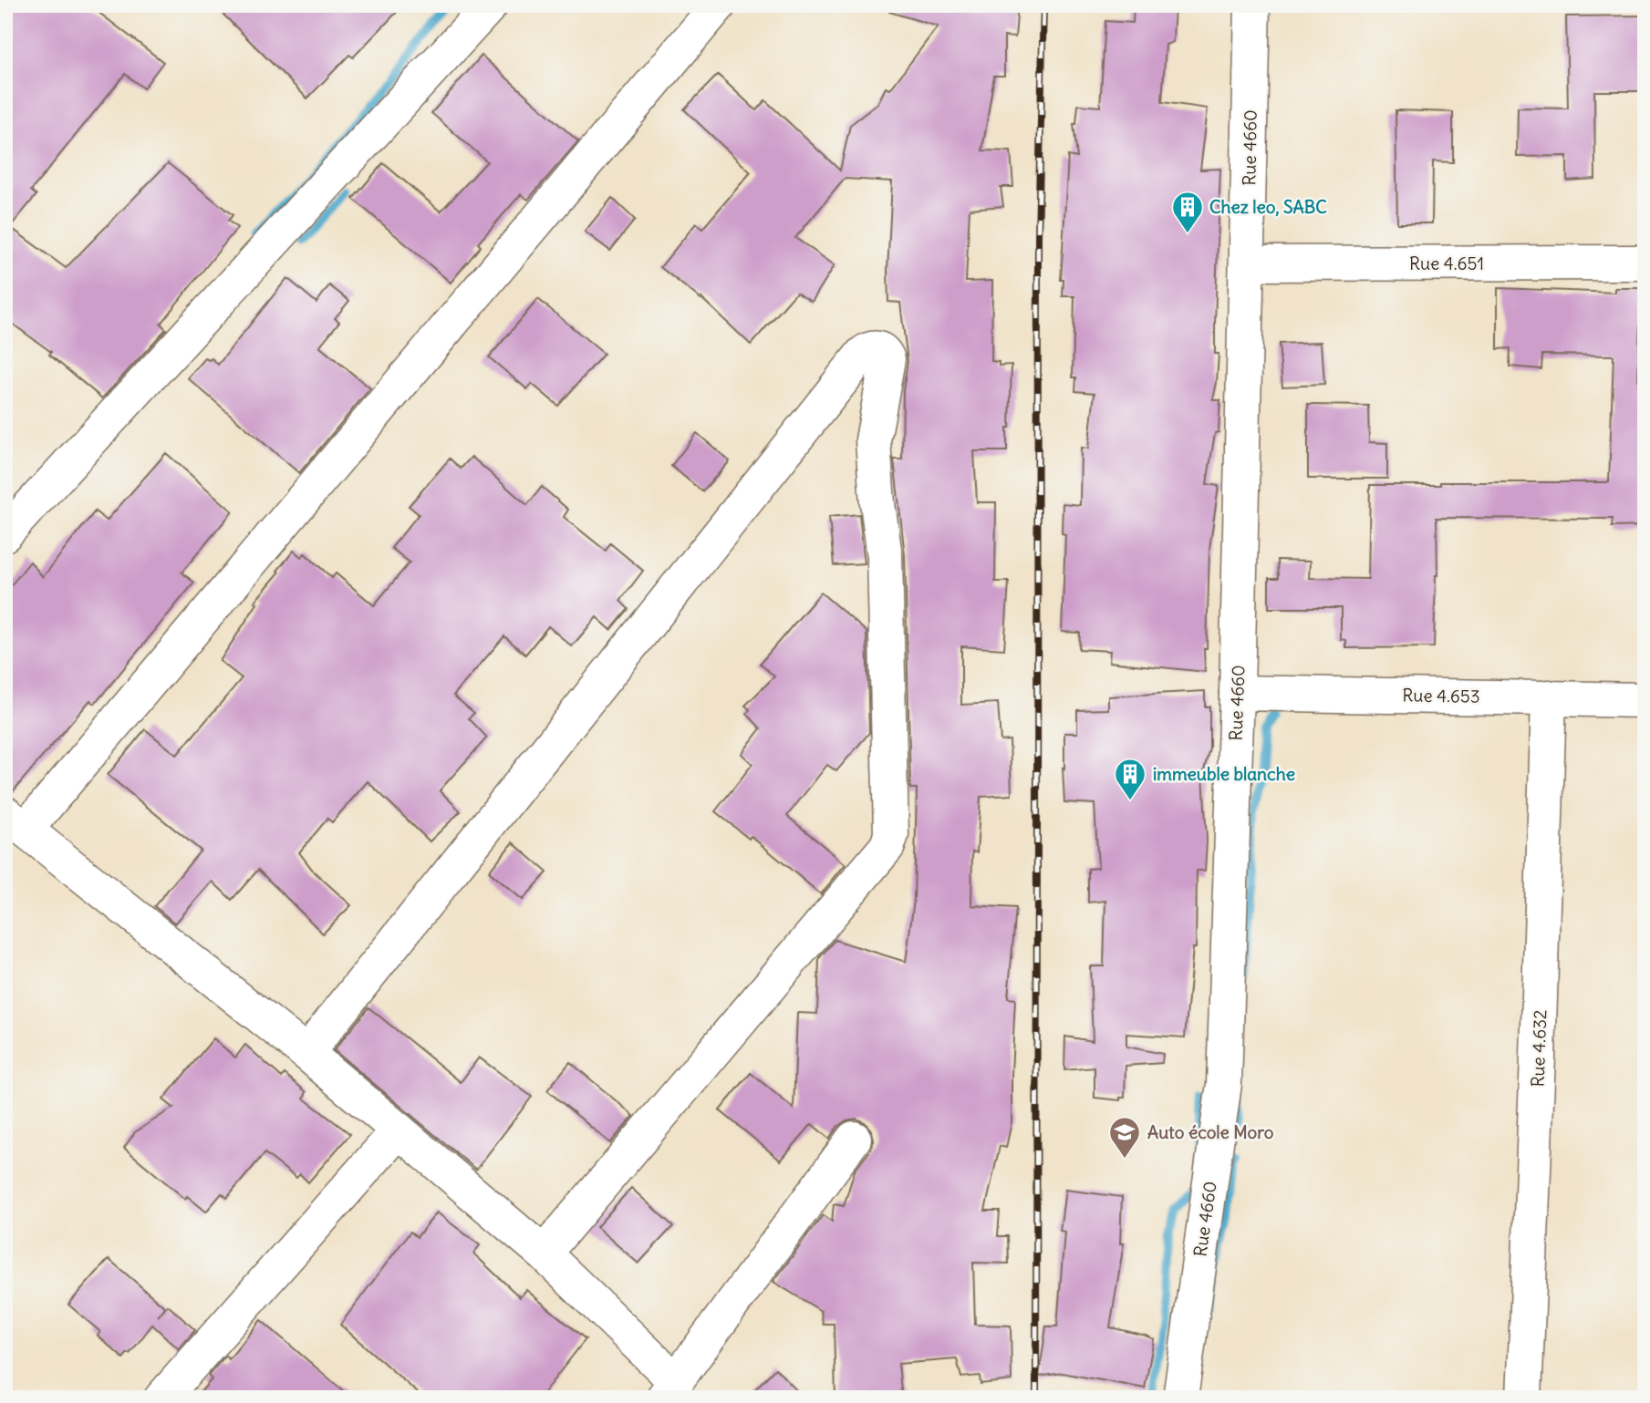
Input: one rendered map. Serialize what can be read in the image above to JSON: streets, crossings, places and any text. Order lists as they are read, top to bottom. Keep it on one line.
{"streets":{"street":["Rue 4660","Rue 4.651","Rue 4.653","Rue 4.632"]},"crossings":[["Rue 4660","Rue 4.651"],["Rue 4660","Rue 4.653"],["Rue 4.653","Rue 4.632"]],"places":{"building":["Chez leo, SABC","immeuble blanche"],"school or university":["Auto école Moro"]}}
